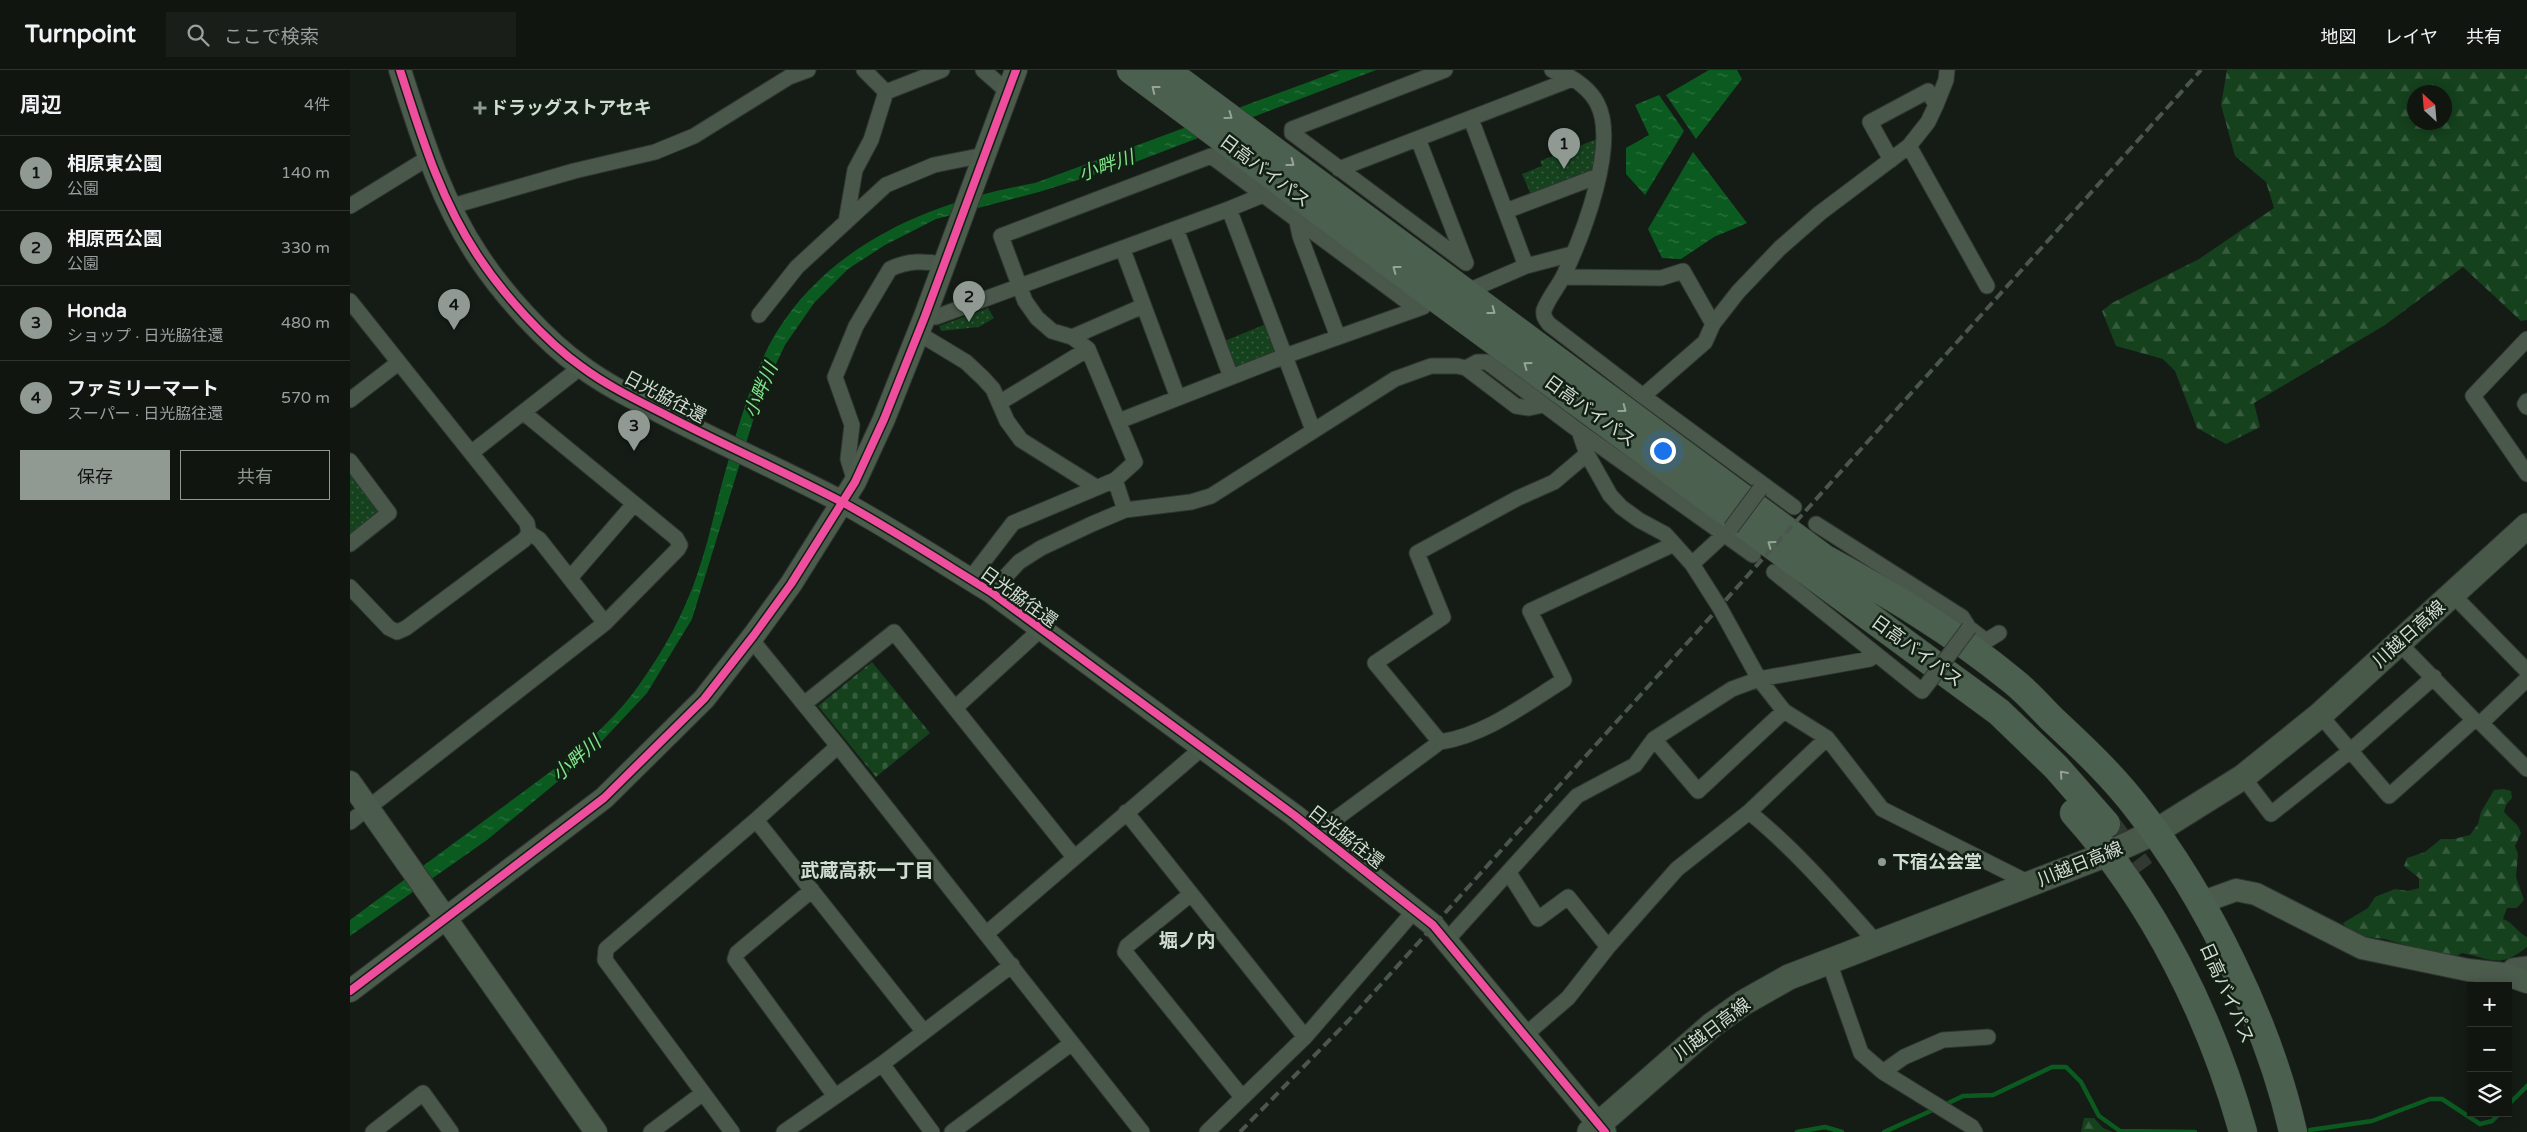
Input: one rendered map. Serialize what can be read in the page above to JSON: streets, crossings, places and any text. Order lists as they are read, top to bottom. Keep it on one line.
{"streets":{"highway":["日高バイパス"],"main road":["川越日高線"],"street":["日光脇往還"]},"crossings":[["日光脇往還","川越日高線"]],"districts":["武蔵高萩一丁目","堀ノ内"],"water":["小畔川"],"places":{"health":["ドラッグストアセキ"],"other":["下宿公会堂"]},"north":"top left","page":{"header":"Turnpoint","search":"ここで検索","nav":["地図","レイヤ","共有"],"heading":["周辺","4件"],"pins":["1","2","4","3"],"list":[{"mark":"1","name":"相原東公園","note":"公園","value":"140 m"},{"mark":"2","name":"相原西公園","note":"公園","value":"330 m"},{"mark":"3","name":"Honda","note":"ショップ · 日光脇往還","value":"480 m"},{"mark":"4","name":"ファミリーマート","note":"スーパー · 日光脇往還","value":"570 m"}],"buttons":["保存","共有"],"map_buttons":["+","−"]}}
